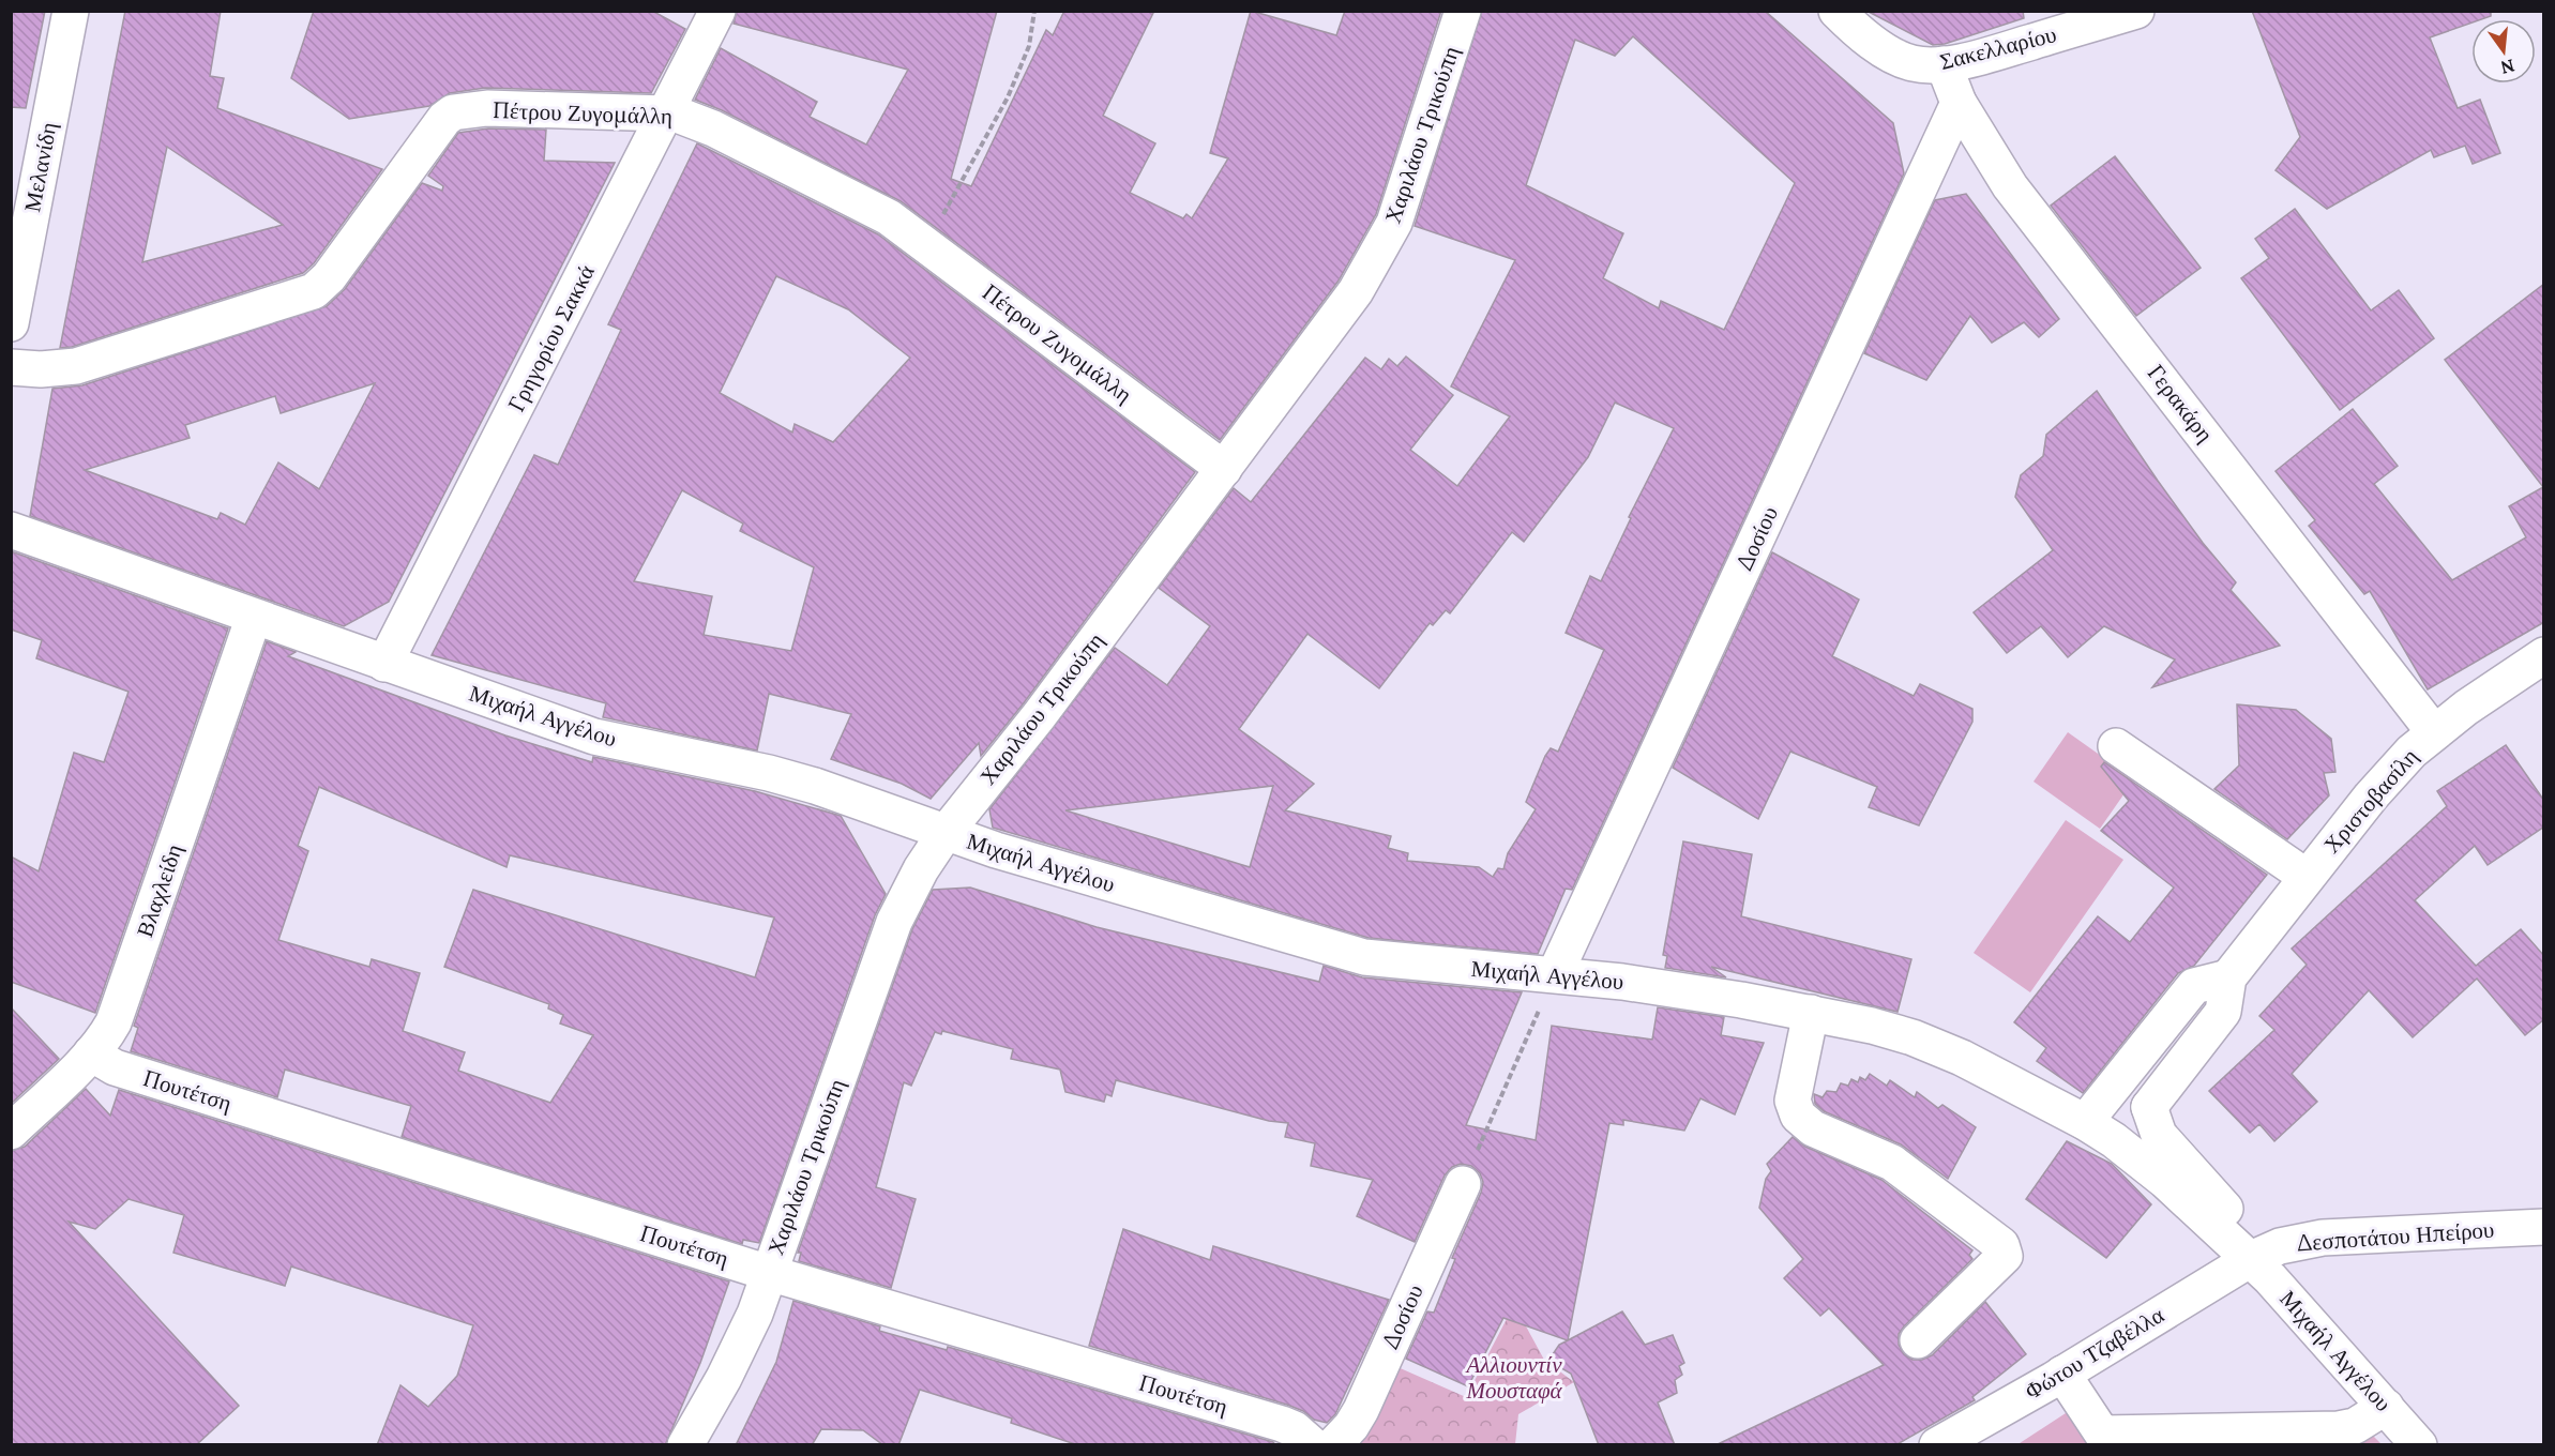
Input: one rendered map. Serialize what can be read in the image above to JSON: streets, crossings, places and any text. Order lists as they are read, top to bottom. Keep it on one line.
{"streets":{"street":["Σακελλαρίου","Πέτρου Ζυγομάλλη","Χαριλάου Τρικούπη","Μελανίδη","Γρηγορίου Σακκά","Γερακάρη","Δοσίου","Μιχαήλ Αγγέλου","Χριστοβασίλη","Βλαχλείδη","Πουτέτση","Δεσποτάτου Ηπείρου","Φώτου Τζαβέλλα"]},"crossings":[["Σακελλαρίου","Γερακάρη"],["Πέτρου Ζυγομάλλη","Χαριλάου Τρικούπη"],["Πέτρου Ζυγομάλλη","Γρηγορίου Σακκά"],["Χαριλάου Τρικούπη","Μιχαήλ Αγγέλου"],["Χαριλάου Τρικούπη","Πουτέτση"],["Γρηγορίου Σακκά","Μιχαήλ Αγγέλου"],["Γερακάρη","Δοσίου"],["Γερακάρη","Χριστοβασίλη"],["Δοσίου","Μιχαήλ Αγγέλου"],["Μιχαήλ Αγγέλου","Χριστοβασίλη"],["Μιχαήλ Αγγέλου","Βλαχλείδη"],["Μιχαήλ Αγγέλου","Δεσποτάτου Ηπείρου"],["Μιχαήλ Αγγέλου","Φώτου Τζαβέλλα"],["Βλαχλείδη","Πουτέτση"],["Δεσποτάτου Ηπείρου","Φώτου Τζαβέλλα"]],"parks":["Αλλιουντίν Μουσταφά"],"north":"bottom"}
